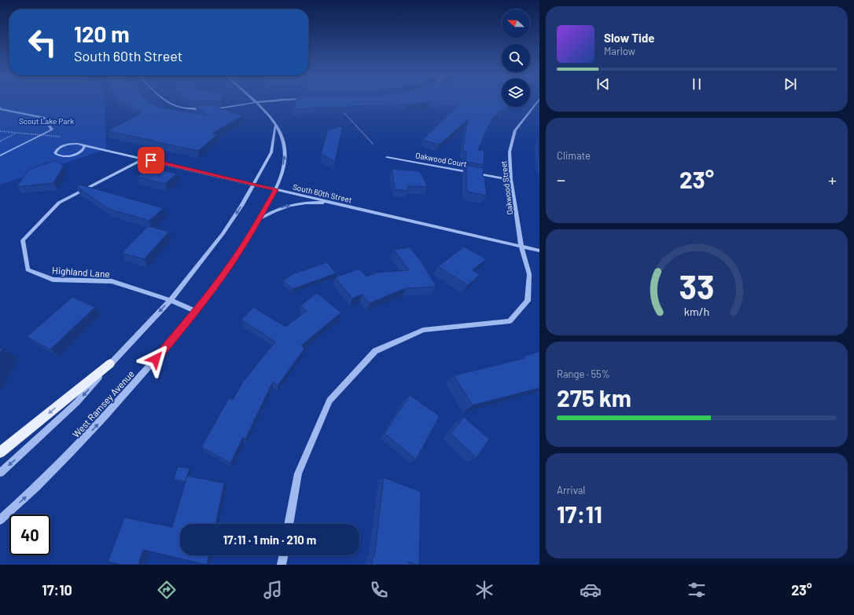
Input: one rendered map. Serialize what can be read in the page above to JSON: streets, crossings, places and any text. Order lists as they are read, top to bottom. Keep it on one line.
{"streets":{"street":["Oakwood Court","Oakwood Street","South 60th Street","Highland Lane","West Ramsey Avenue"]},"crossings":[["Oakwood Court","Oakwood Street"],["Oakwood Street","South 60th Street"],["South 60th Street","Highland Lane"],["South 60th Street","West Ramsey Avenue"],["Highland Lane","West Ramsey Avenue"]],"parks":["Scout Lake Park"],"north":"left","page":{"turn":["120 m","South 60th Street"],"song":["Slow Tide","Marlow"],"tile":["Climate",["Range · 55%","275 km"],["Arrival","17:11"]],"heat":["−","23°","+"],"limit":"40","trip":"17:11 · 1 min · 210 m","tabs":["17:10","23°"],"gauge":["33","km/h"]}}
